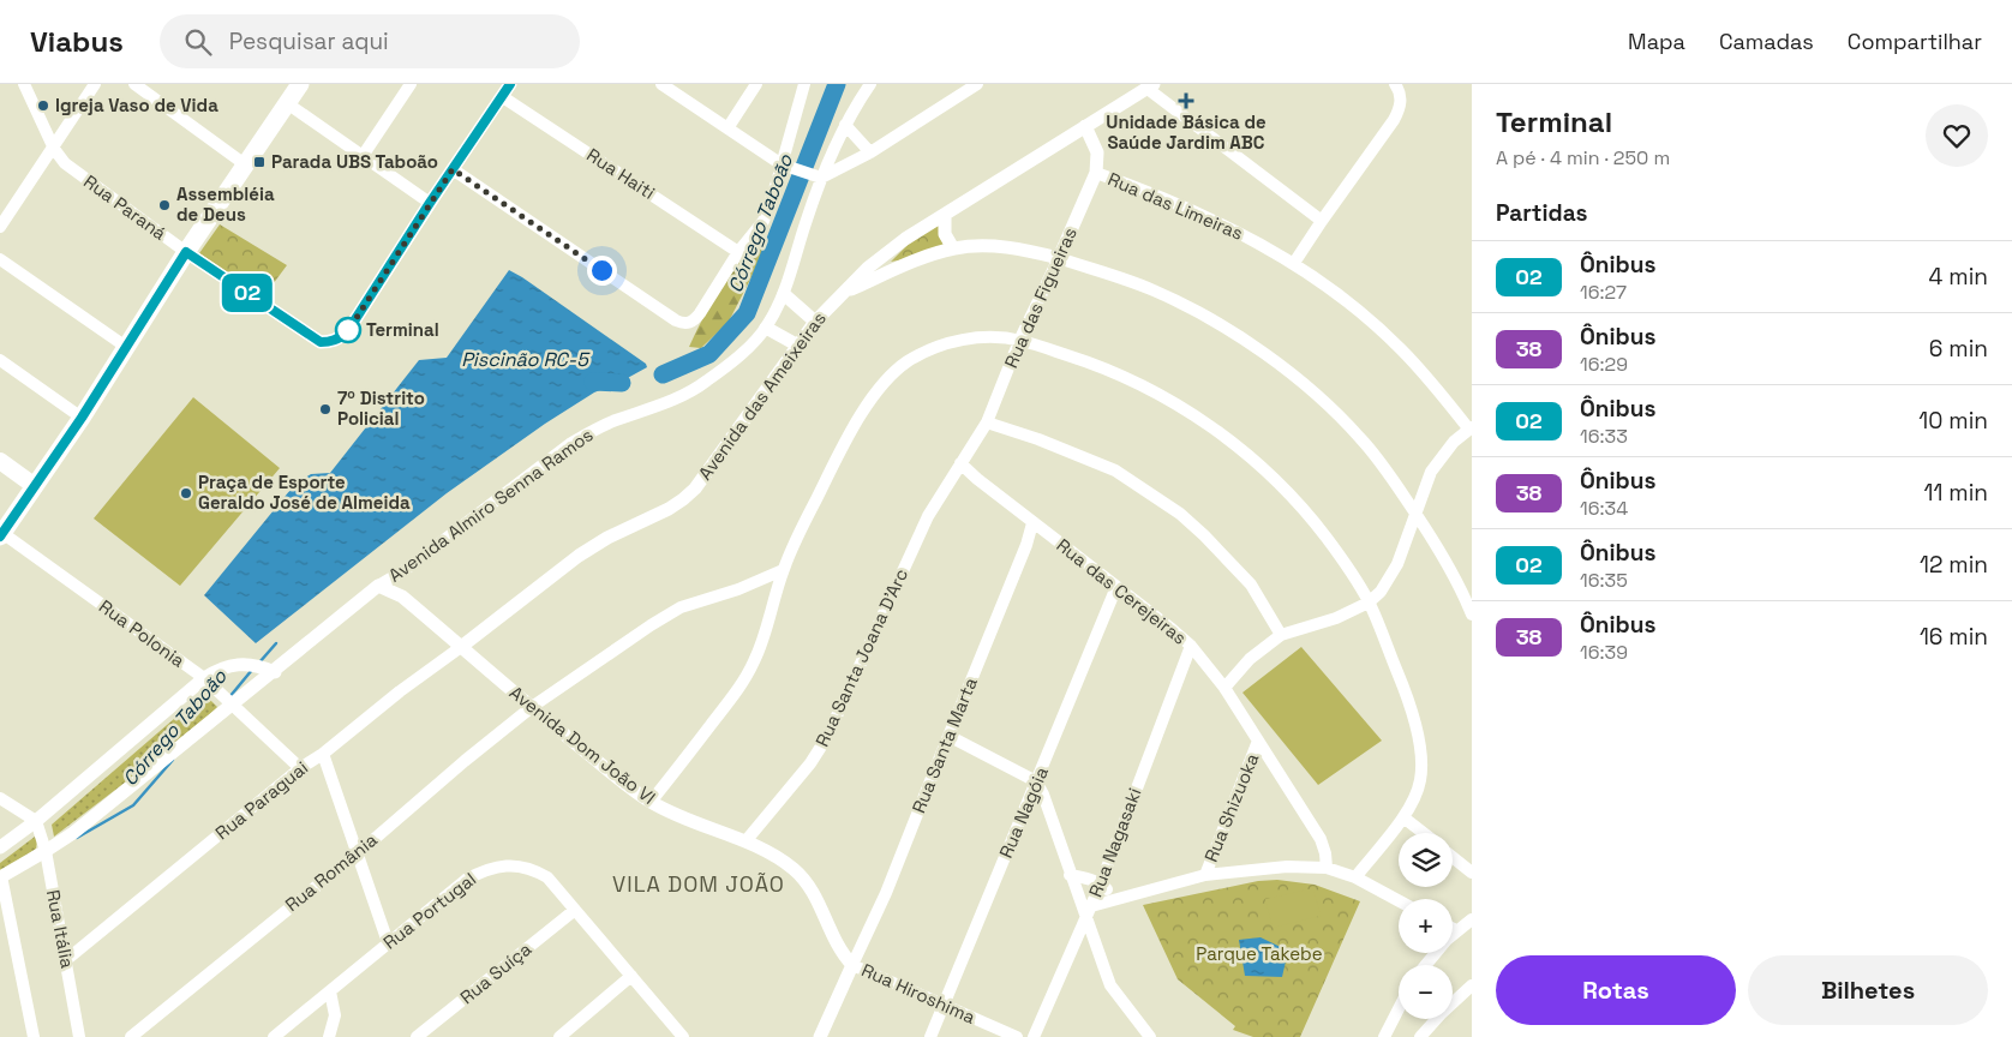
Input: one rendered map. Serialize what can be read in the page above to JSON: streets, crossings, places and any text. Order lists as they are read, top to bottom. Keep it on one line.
{"streets":{"street":["Rua Haiti","Rua das Limeiras","Rua Paraná","Rua das Figueiras","Avenida das Ameixeiras","Avenida Almiro Senna Ramos","Rua das Cerejeiras","Rua Polonia","Rua Santa Joana D'Arc","Avenida Dom João VI","Rua Santa Marta","Rua Paraguai","Rua Shizuoka","Rua Nagóia","Rua Nagasaki","Rua România","Rua Portugal","Rua Itália","Rua Suíça","Rua Hiroshima"]},"crossings":[["Rua das Limeiras","Rua das Figueiras"],["Rua das Figueiras","Avenida das Ameixeiras"],["Rua das Figueiras","Rua das Cerejeiras"],["Rua das Figueiras","Rua Santa Joana D'Arc"],["Avenida das Ameixeiras","Avenida Dom João VI"],["Avenida das Ameixeiras","Rua Paraguai"],["Avenida Almiro Senna Ramos","Rua Polonia"],["Avenida Almiro Senna Ramos","Avenida Dom João VI"],["Avenida Almiro Senna Ramos","Rua Itália"],["Rua das Cerejeiras","Rua Santa Joana D'Arc"],["Rua das Cerejeiras","Rua Santa Marta"],["Rua das Cerejeiras","Rua Shizuoka"],["Rua das Cerejeiras","Rua Nagóia"],["Rua das Cerejeiras","Rua Nagasaki"],["Rua Polonia","Rua Paraguai"],["Rua Santa Joana D'Arc","Avenida Dom João VI"],["Avenida Dom João VI","Rua Santa Marta"],["Avenida Dom João VI","Rua Paraguai"],["Avenida Dom João VI","Rua România"],["Avenida Dom João VI","Rua Hiroshima"],["Rua Santa Marta","Rua Hiroshima"],["Rua Paraguai","Rua Itália"],["Rua Nagóia","Rua Hiroshima"],["Rua Portugal","Rua Suíça"]],"districts":["VILA DOM JOÃO"],"water":["Córrego Taboão","Piscinão RC-5"],"parks":["Parque Takebe"],"places":{"health":["Unidade Básica de Saúde Jardim ABC"],"other":["Igreja Vaso de Vida","Assembléia de Deus","Terminal","7º Distrito Policial","Praça de Esporte Geraldo José de Almeida"],"transit":["Parada UBS Taboão"]},"lines":["bus line 02"],"page":{"header":"Viabus","search":"Pesquisar aqui","nav":["Mapa","Camadas","Compartilhar"],"on_map":"02","heading":[["Terminal","A pé · 4 min · 250 m"],"Partidas"],"list":[{"mark":"02","name":"Ônibus","note":"16:27","value":"4 min"},{"mark":"38","name":"Ônibus","note":"16:29","value":"6 min"},{"mark":"02","name":"Ônibus","note":"16:33","value":"10 min"},{"mark":"38","name":"Ônibus","note":"16:34","value":"11 min"},{"mark":"02","name":"Ônibus","note":"16:35","value":"12 min"},{"mark":"38","name":"Ônibus","note":"16:39","value":"16 min"}],"map_buttons":["+","−"],"buttons":["Rotas","Bilhetes"]}}
